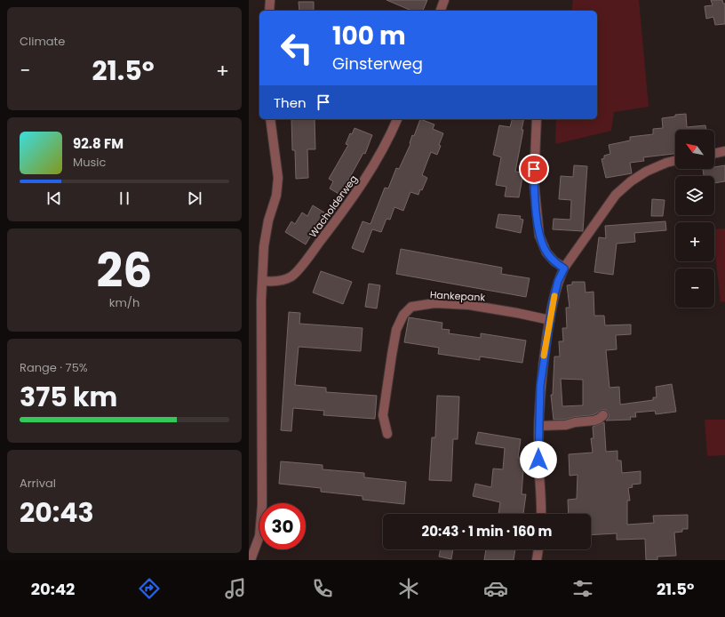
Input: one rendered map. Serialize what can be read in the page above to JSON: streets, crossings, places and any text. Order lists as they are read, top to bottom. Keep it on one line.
{"streets":{"street":["Wacholderweg","Hankepank"]},"north":"top left","page":{"tile":["Climate",["26","km/h"],["Range · 75%","375 km"],["Arrival","20:43"]],"turn":["100 m","Ginsterweg"],"heat":["−","21.5°","+"],"then":"Then","map_buttons":["+","−"],"song":["92.8 FM","Music"],"limit":"30","trip":"20:43 · 1 min · 160 m","tabs":["20:42","21.5°"]}}
